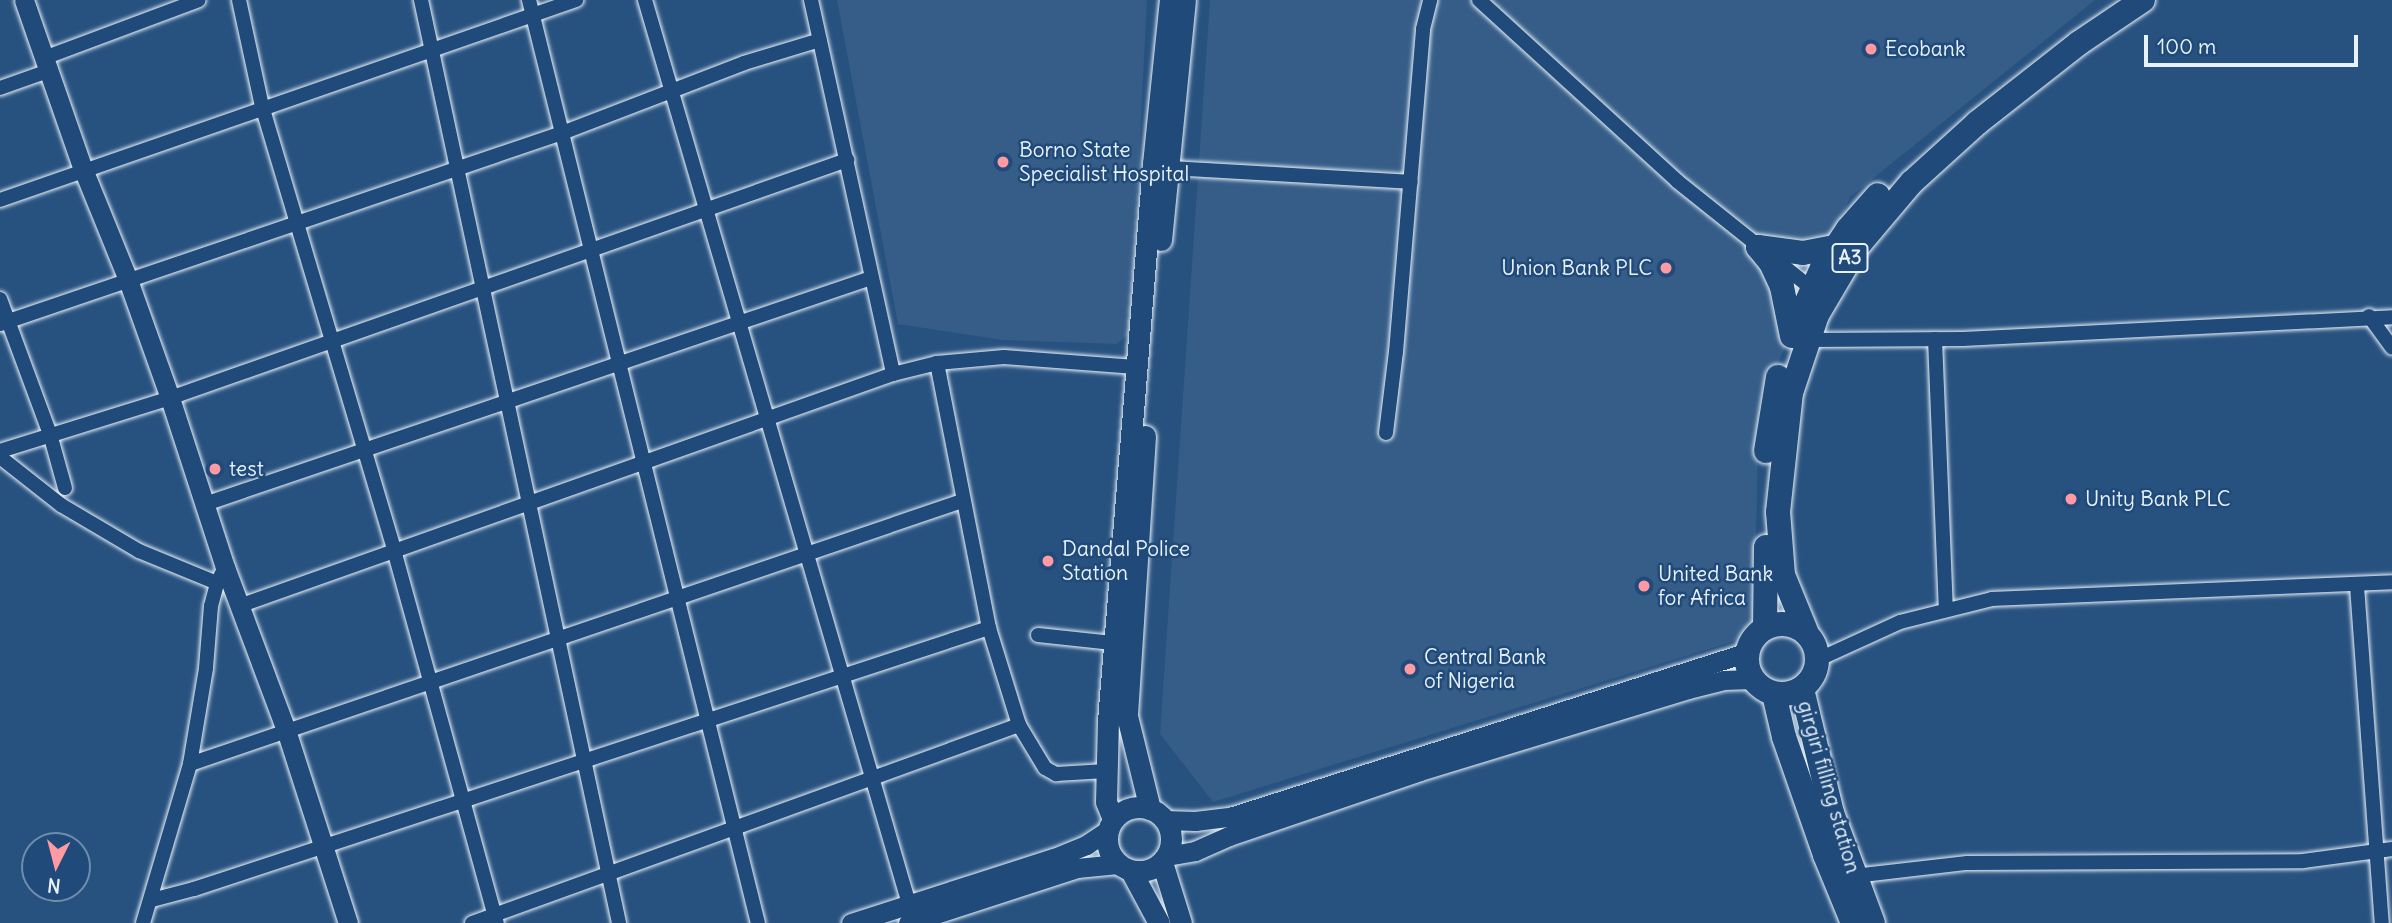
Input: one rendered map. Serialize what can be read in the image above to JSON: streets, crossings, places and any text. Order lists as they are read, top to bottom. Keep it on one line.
{"streets":{"highway":["A3","girgiri filling station"]},"crossings":[["A3","girgiri filling station"]],"places":["Ecobank","Borno State Specialist Hospital","Union Bank PLC","test","Unity Bank PLC","Dandal Police Station","United Bank for Africa","Central Bank of Nigeria"],"scale_bar":"100 m","north":"bottom"}
